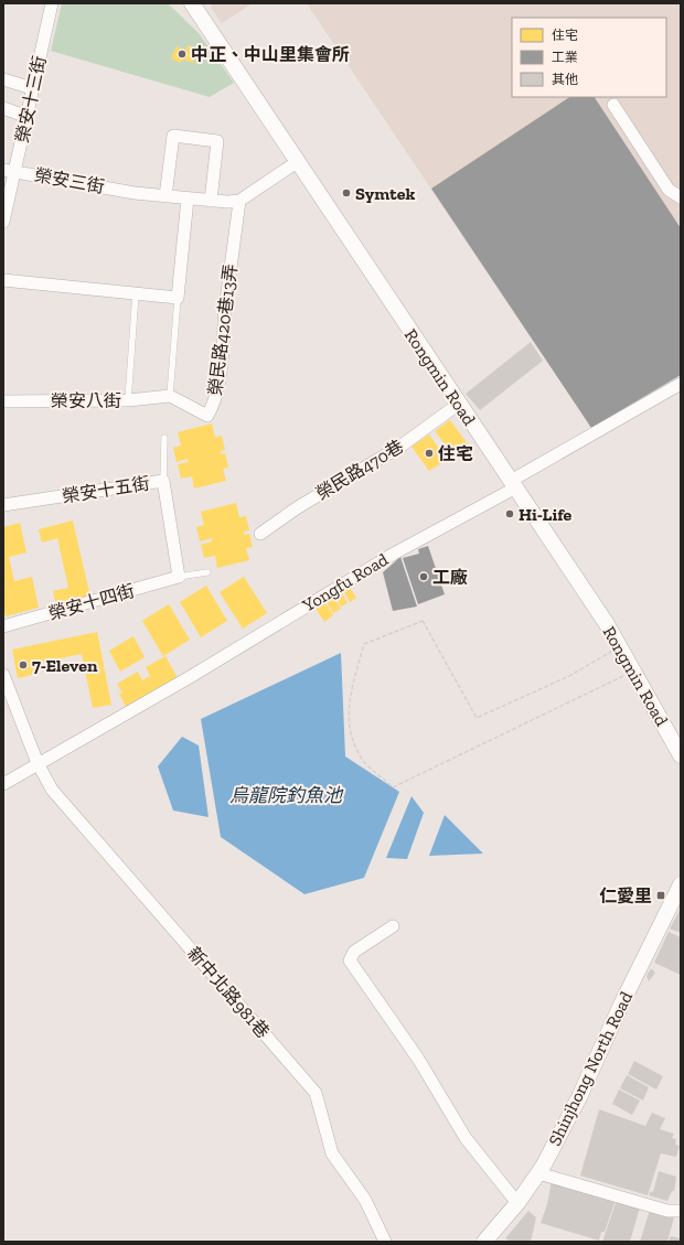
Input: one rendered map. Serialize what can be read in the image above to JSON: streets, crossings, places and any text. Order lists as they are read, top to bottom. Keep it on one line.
{"streets":{"street":["榮安十三街","榮安三街","榮民路420巷13弄","Rongmin Road","榮安八街","榮民路470巷","榮安十五街","Yongfu Road","榮安十四街","新中北路981巷","Shinjhong North Road"]},"crossings":[["榮安十三街","榮安三街"],["榮安三街","榮民路420巷13弄"],["榮民路420巷13弄","榮安八街"],["Rongmin Road","榮民路470巷"],["Rongmin Road","Yongfu Road"],["榮安十五街","榮安十四街"],["Yongfu Road","新中北路981巷"]],"water":["烏龍院釣魚池"],"places":{"other":["中正、中山里集會所","Symtek","住宅","Hi-Life","工廠","7-Eleven"],"transit":["仁愛里"]},"legend":["住宅","工業","其他"]}
